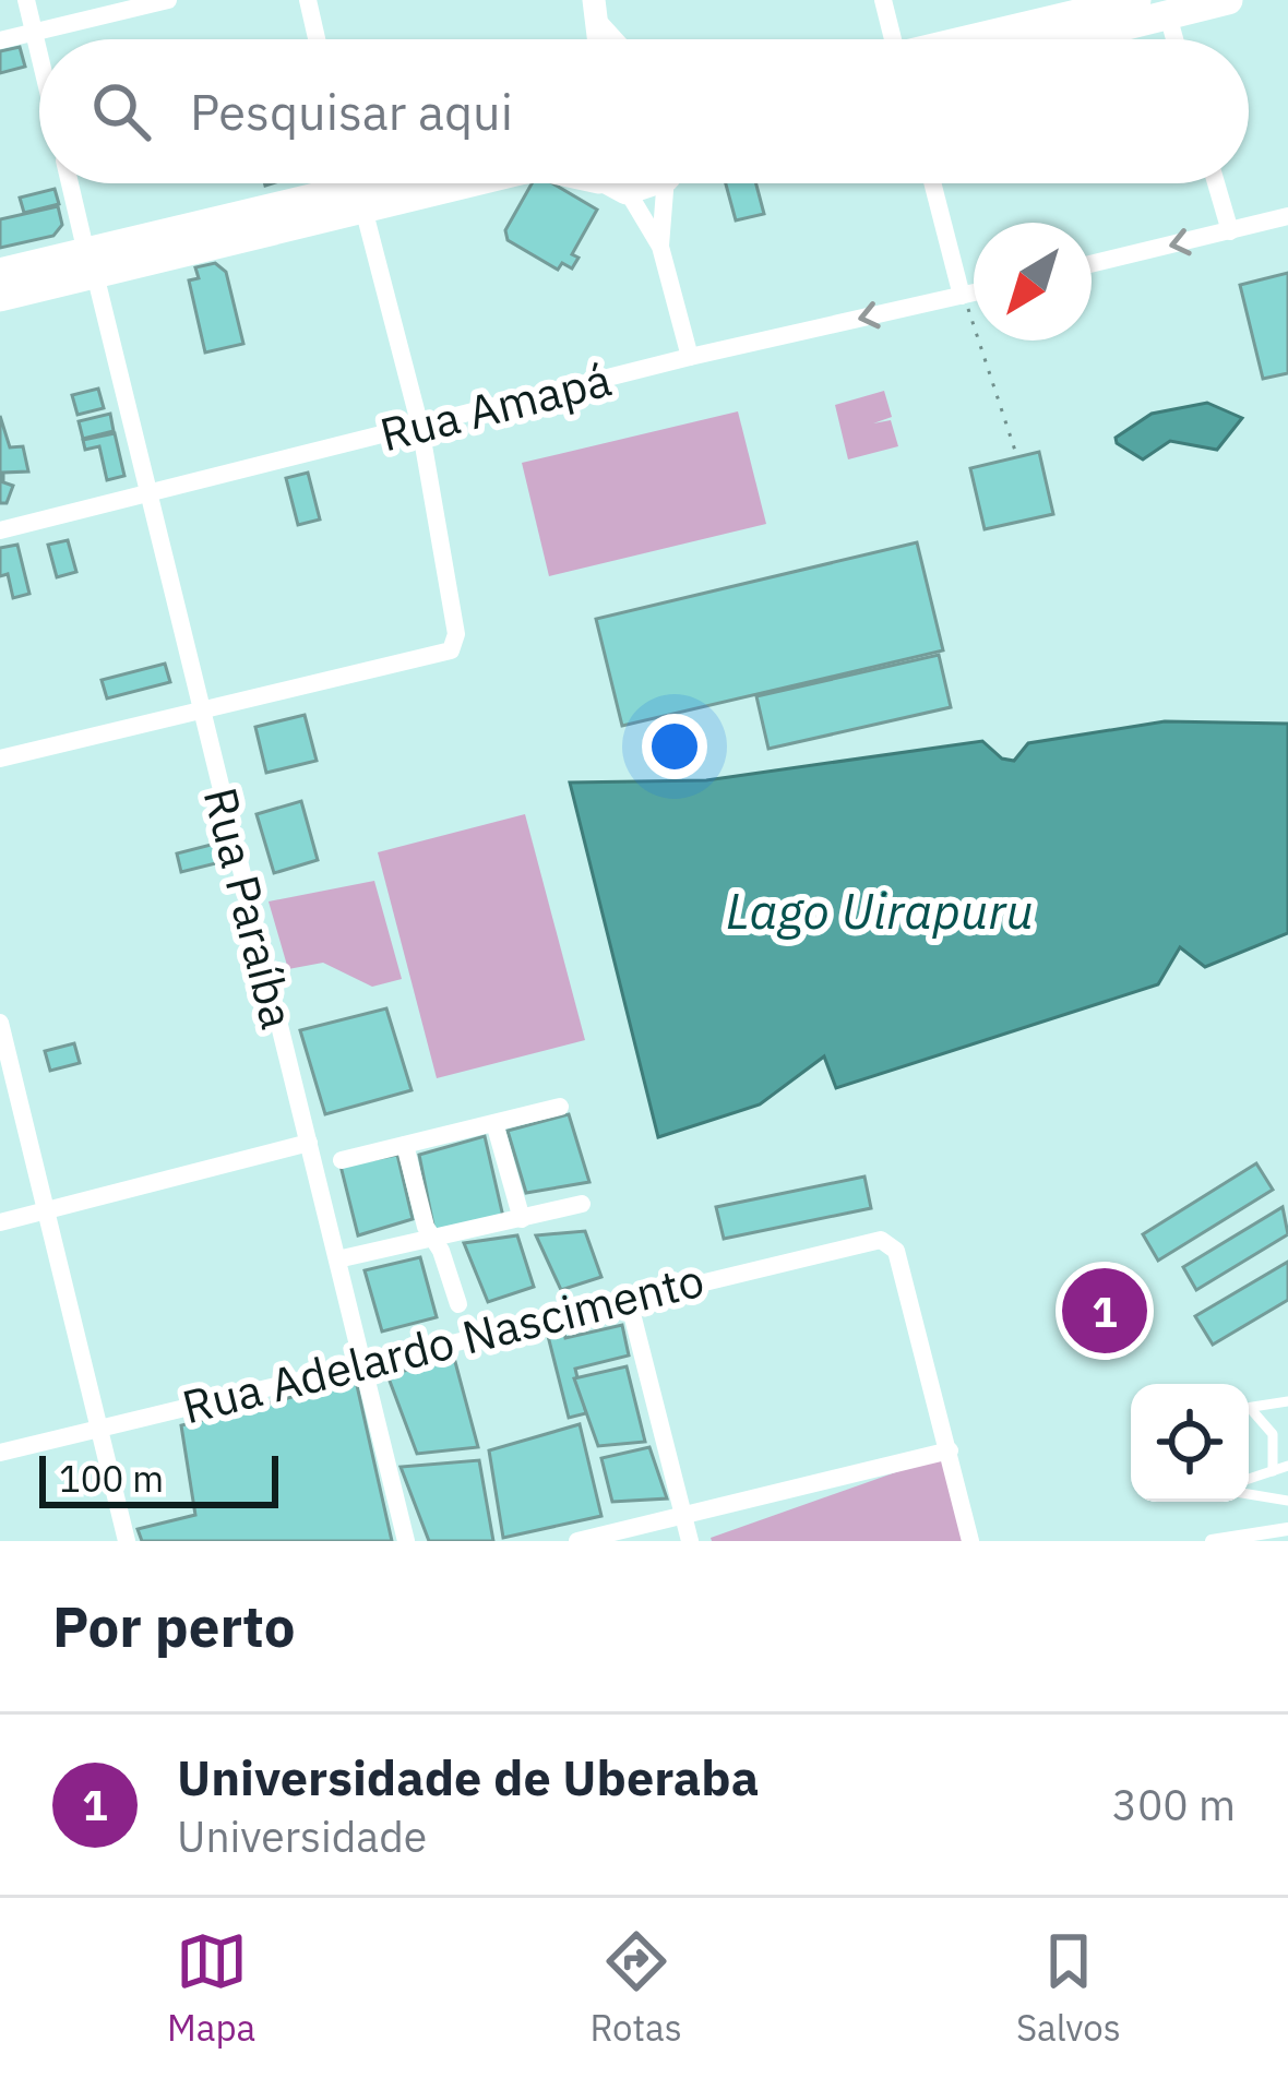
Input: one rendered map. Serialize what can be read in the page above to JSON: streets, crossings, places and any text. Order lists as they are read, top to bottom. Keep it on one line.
{"streets":{"street":["Rua Amapá","Rua Paraíba","Rua Adelardo Nascimento"]},"crossings":[["Rua Amapá","Rua Paraíba"],["Rua Paraíba","Rua Adelardo Nascimento"]],"water":["Lago Uirapuru"],"scale_bar":"100 m","north":"bottom left","page":{"search":"Pesquisar aqui","pins":"1","scale":"100 m","heading":"Por perto","list":[{"mark":"1","name":"Universidade de Uberaba","note":"Universidade","value":"300 m"}],"nav":["Mapa","Rotas","Salvos"]}}
